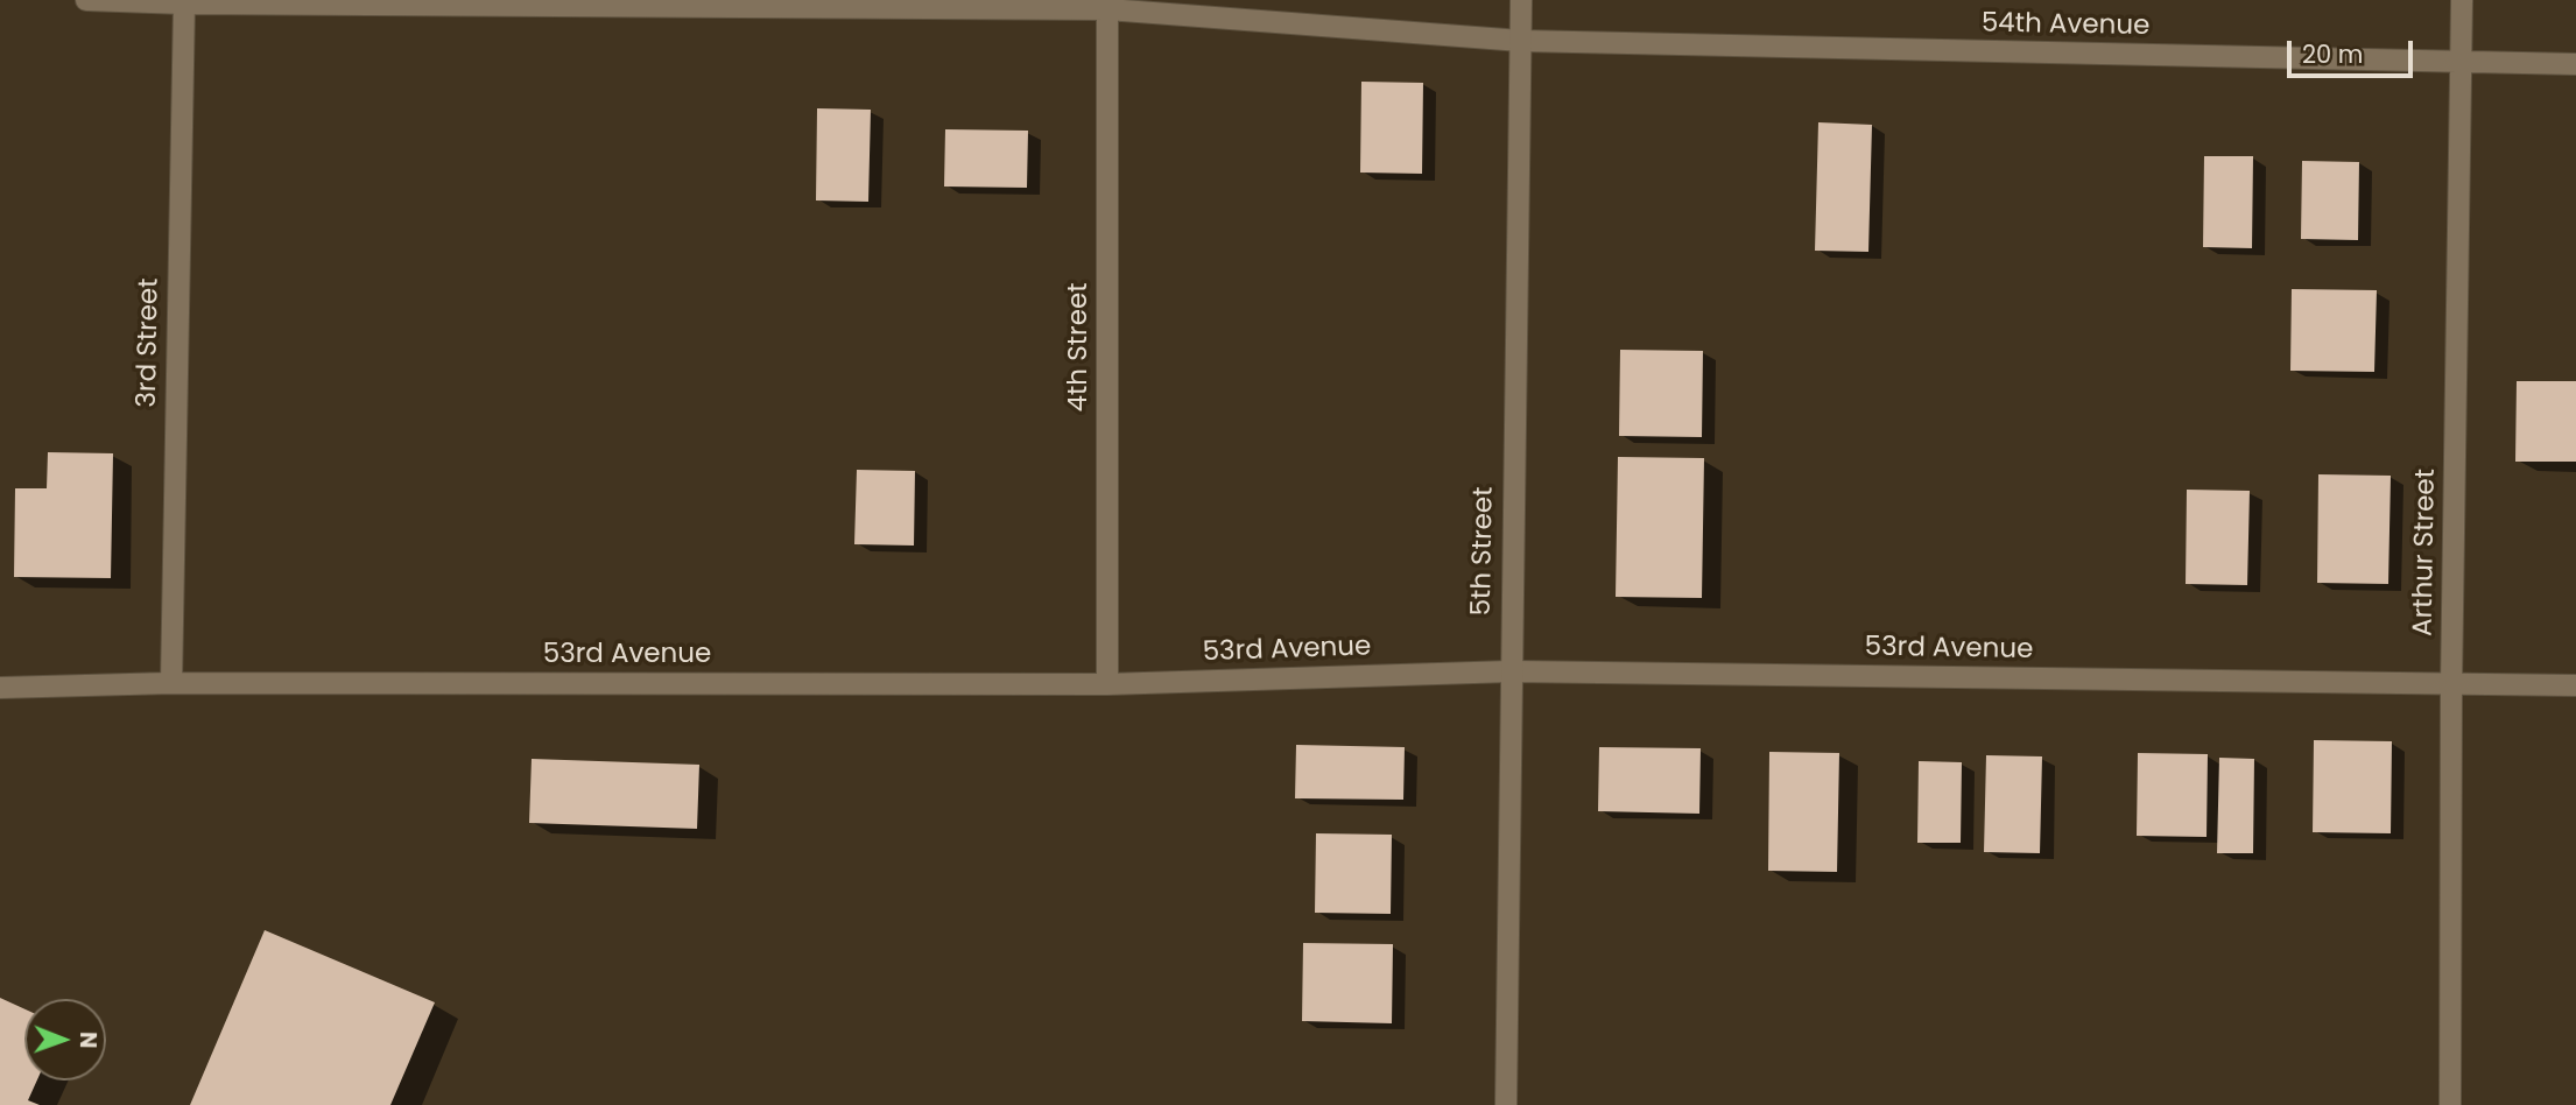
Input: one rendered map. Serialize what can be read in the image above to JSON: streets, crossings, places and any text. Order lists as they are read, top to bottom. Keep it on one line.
{"streets":{"street":["54th Avenue","3rd Street","4th Street","5th Street","Arthur Street","53rd Avenue"]},"crossings":[["54th Avenue","3rd Street"],["54th Avenue","4th Street"],["54th Avenue","5th Street"],["54th Avenue","Arthur Street"],["3rd Street","53rd Avenue"],["4th Street","53rd Avenue"],["5th Street","53rd Avenue"],["Arthur Street","53rd Avenue"]],"scale_bar":"20 m","north":"right"}
